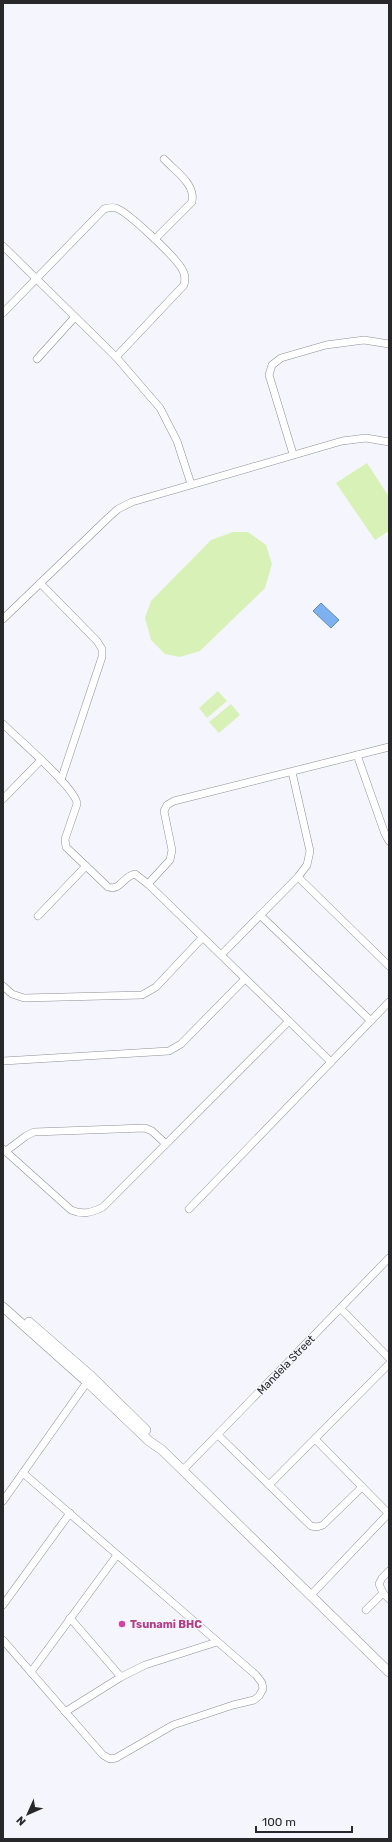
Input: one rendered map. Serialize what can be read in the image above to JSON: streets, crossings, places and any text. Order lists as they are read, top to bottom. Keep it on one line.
{"streets":{"street":["Mandela Street"]},"places":["Tsunami BHC"],"scale_bar":"100 m","north":"bottom left"}
